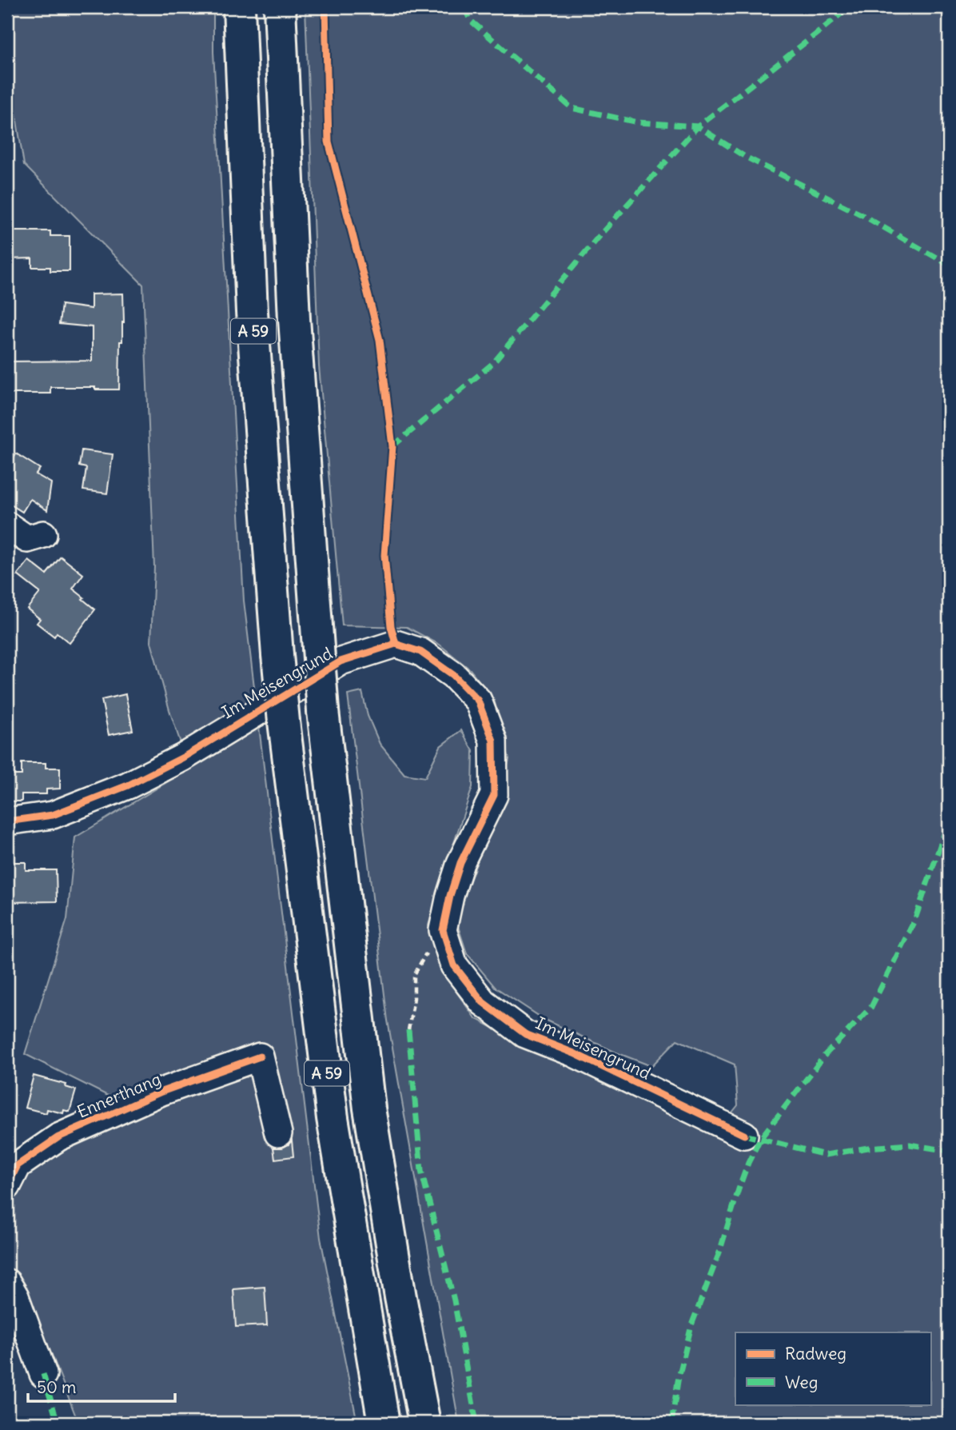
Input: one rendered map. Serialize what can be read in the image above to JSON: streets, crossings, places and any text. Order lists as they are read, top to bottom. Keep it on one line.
{"streets":{"highway":["A 59"],"street":["Im Meisengrund","Ennerthang"]},"legend":["Radweg","Weg"],"scale_bar":"50 m"}
